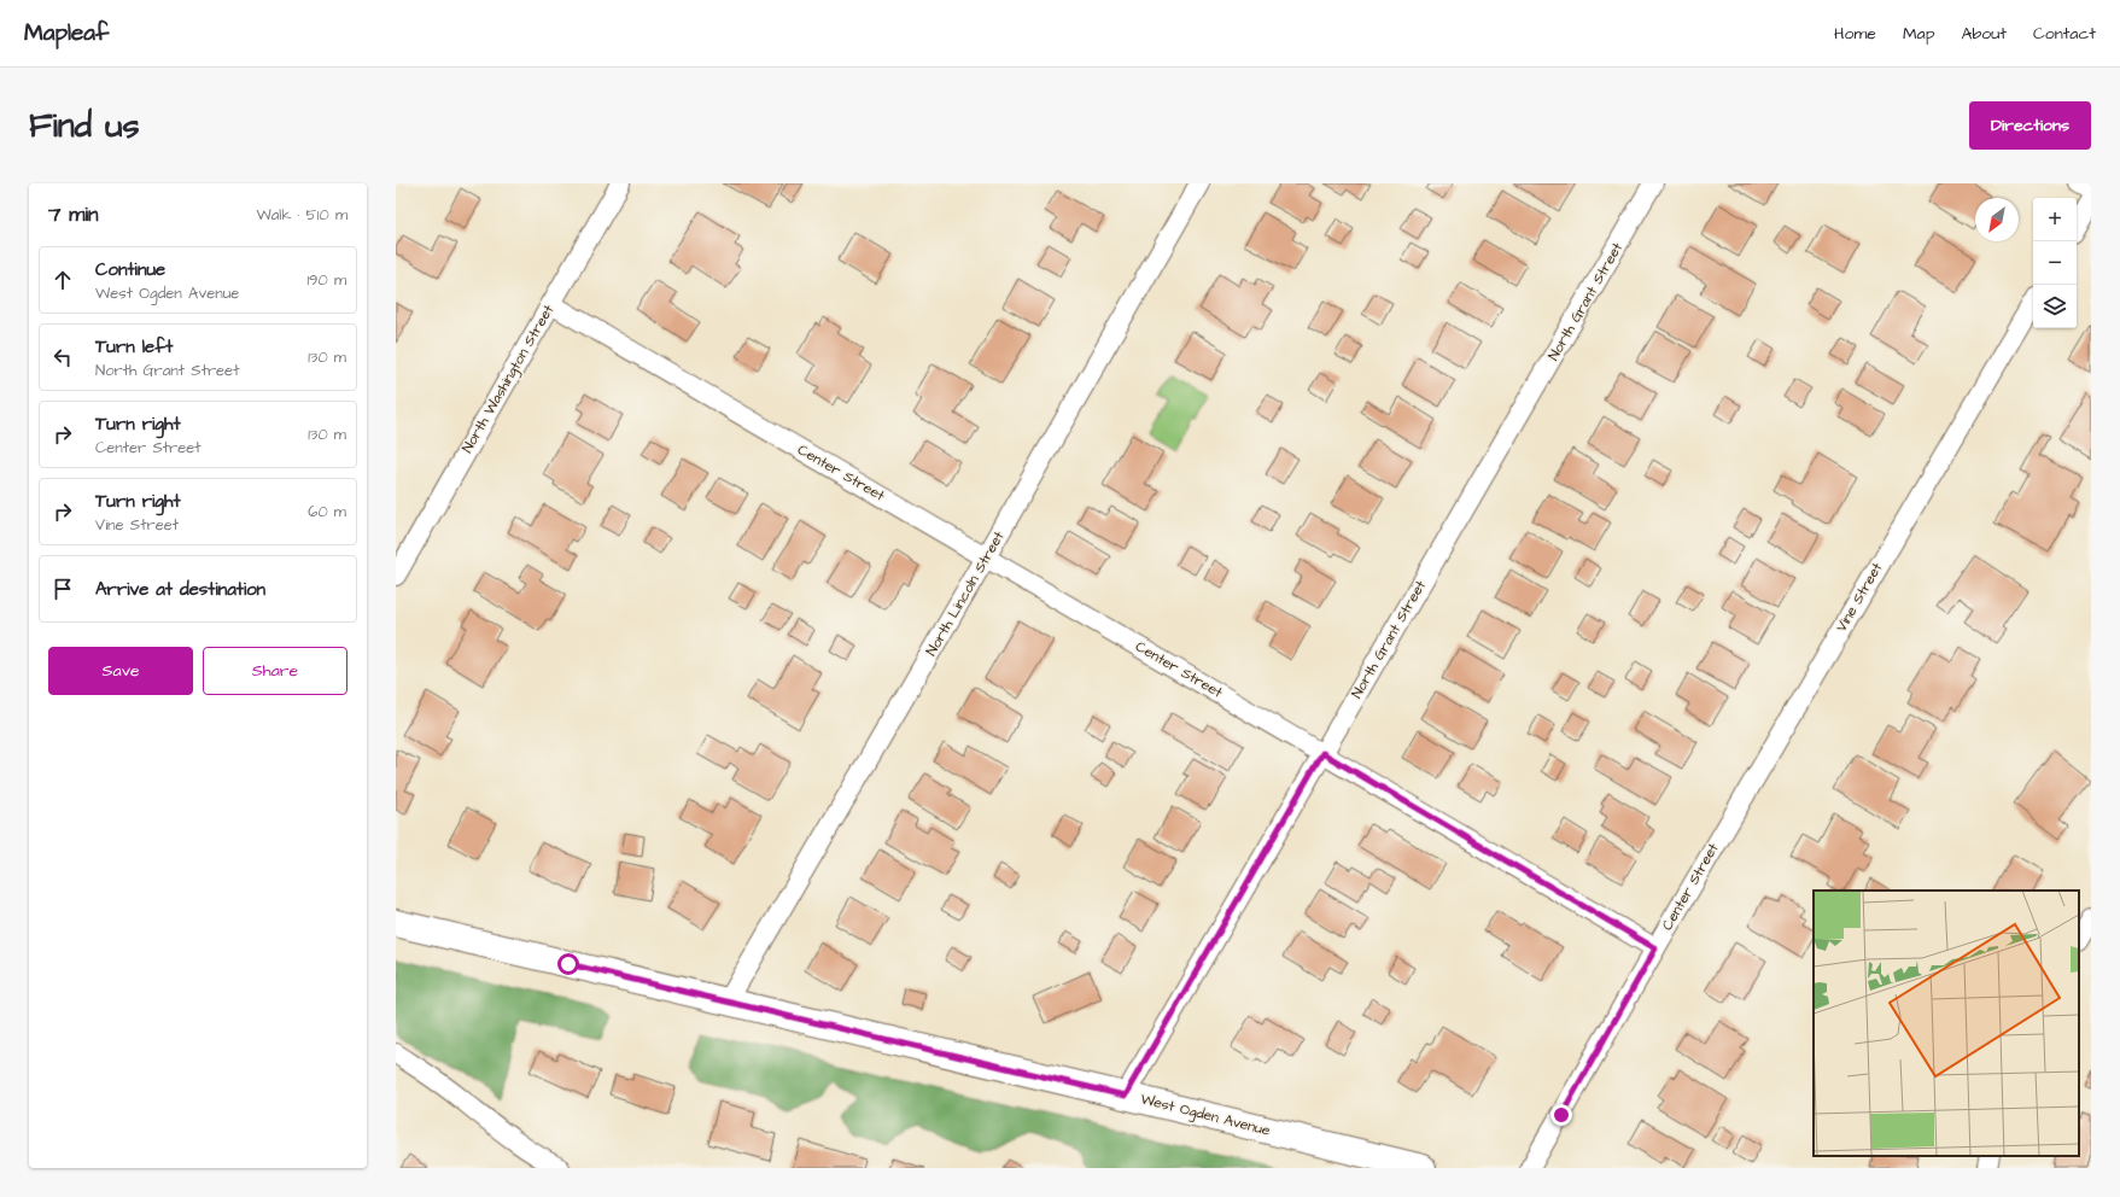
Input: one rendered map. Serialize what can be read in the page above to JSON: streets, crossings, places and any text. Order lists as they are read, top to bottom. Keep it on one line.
{"streets":{"main road":["West Ogden Avenue"],"street":["North Grant Street","North Washington Street","Center Street","North Lincoln Street","Vine Street"]},"crossings":[["North Grant Street","Center Street"],["North Grant Street","West Ogden Avenue"],["North Washington Street","Center Street"],["Center Street","North Lincoln Street"],["Center Street","Vine Street"],["North Lincoln Street","West Ogden Avenue"]],"north":"bottom left","page":{"header":"Mapleaf","nav":["Home","Map","About","Contact"],"buttons":["Directions",["Save","Share"]],"title":"Find us","heading":["7 min","Walk · 510 m"],"map_buttons":["+","−"],"list":[["Continue","West Ogden Avenue","190 m"],["Turn left","North Grant Street","130 m"],["Turn right","Center Street","130 m"],["Turn right","Vine Street","60 m"],"Arrive at destination"]}}
